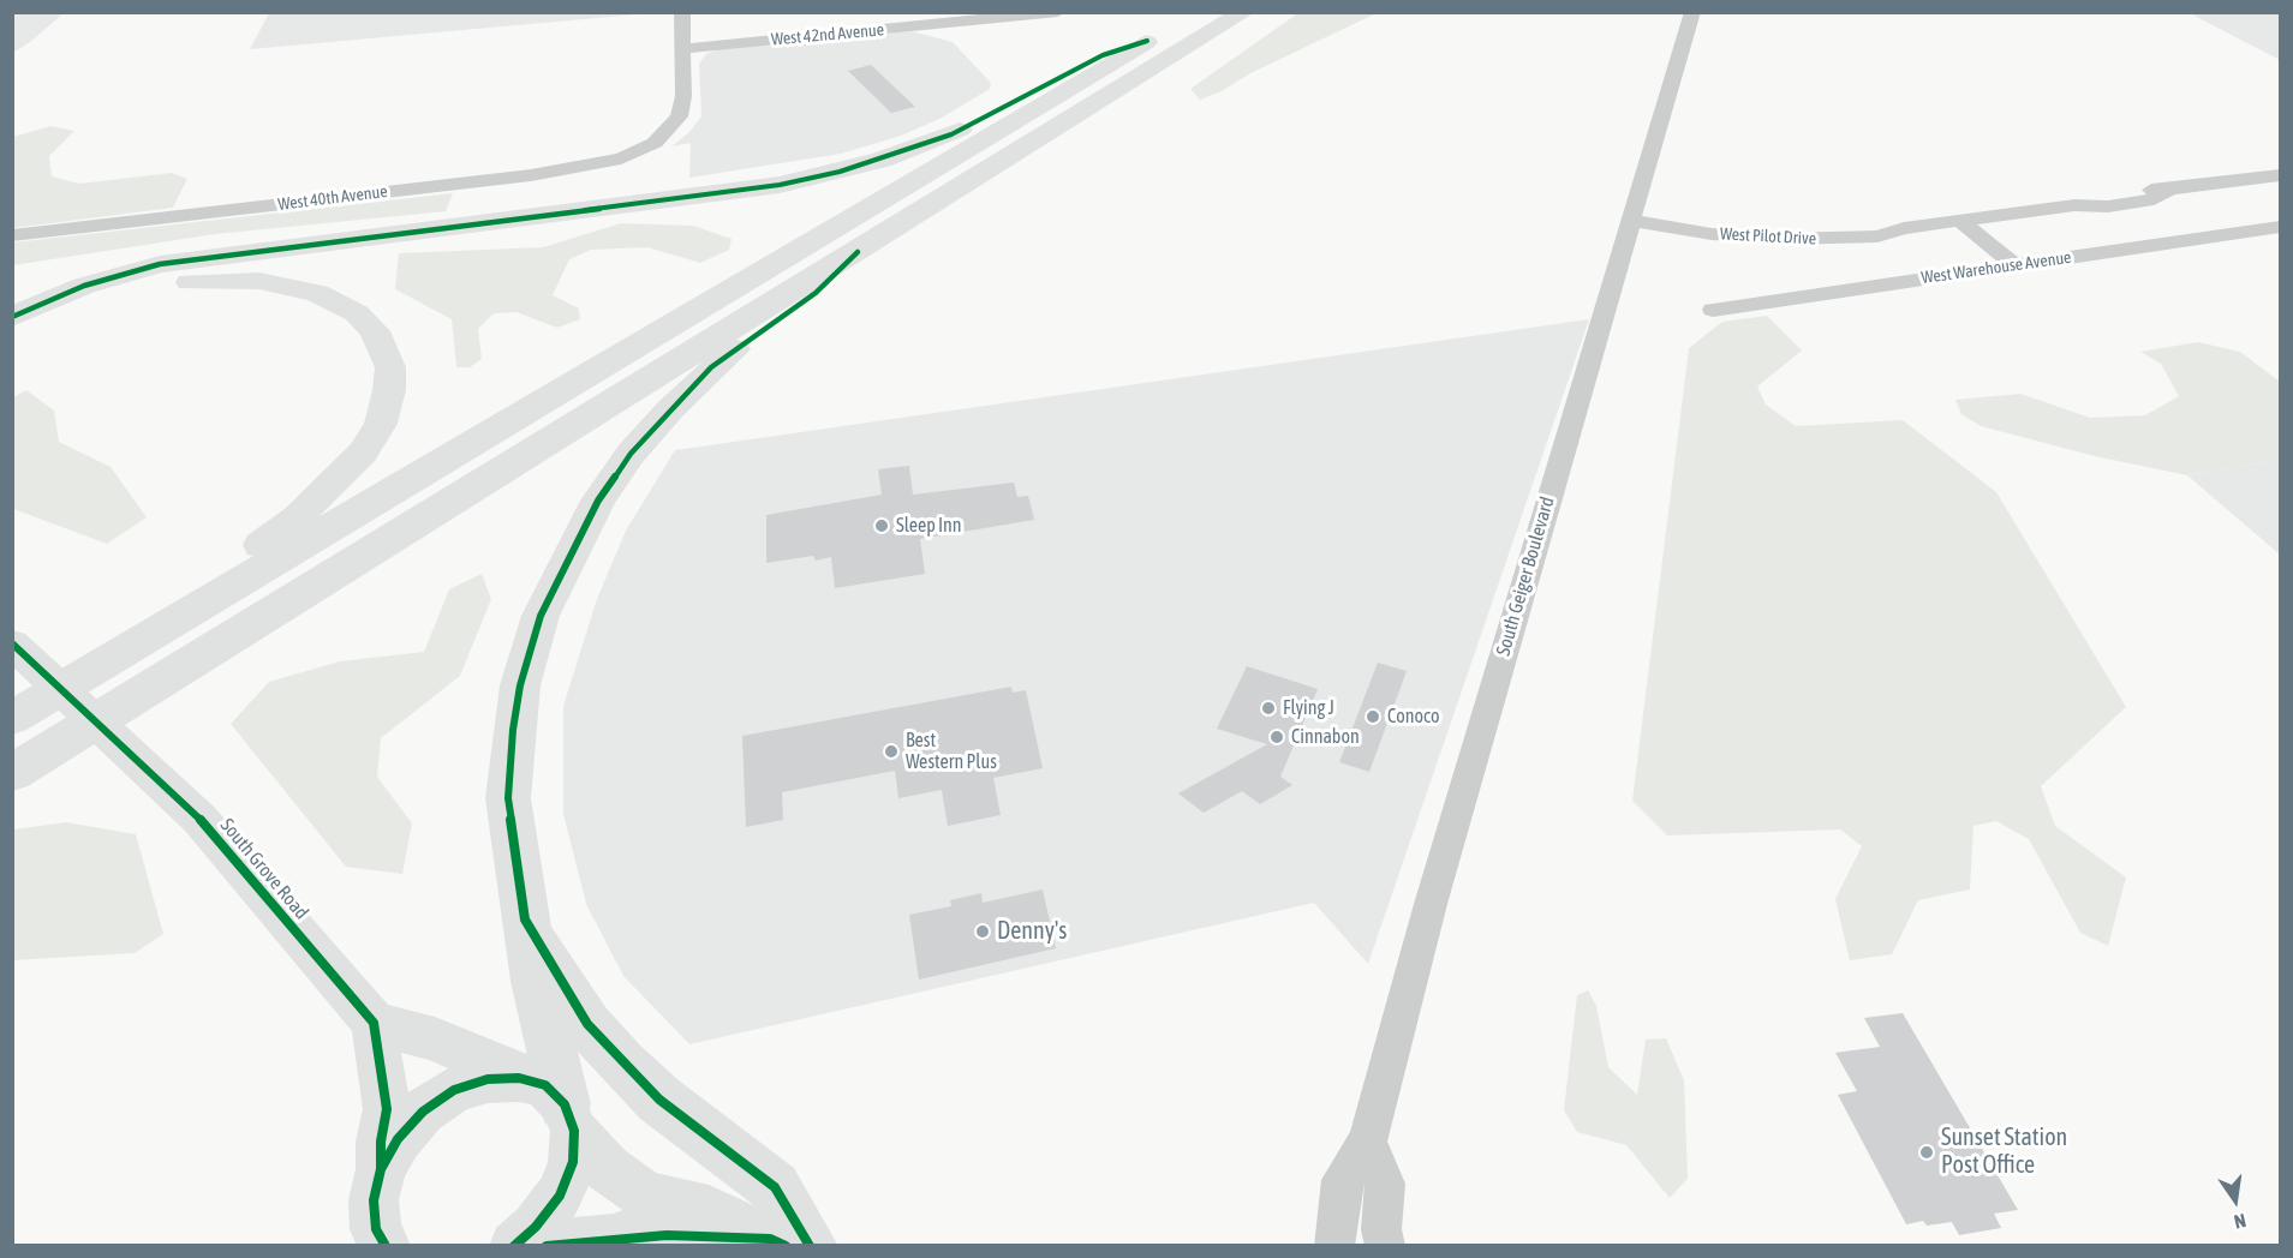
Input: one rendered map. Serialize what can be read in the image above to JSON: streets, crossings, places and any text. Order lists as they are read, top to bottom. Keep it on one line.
{"streets":{"main road":["South Grove Road"],"street":["West 42nd Avenue","West 40th Avenue","West Pilot Drive","West Warehouse Avenue","South Geiger Boulevard"]},"crossings":[["West 42nd Avenue","West 40th Avenue"],["West Pilot Drive","South Geiger Boulevard"]],"places":["Sleep Inn","Flying J","Conoco","Cinnabon","Best Western Plus","Denny's","Sunset Station Post Office"],"north":"bottom"}
